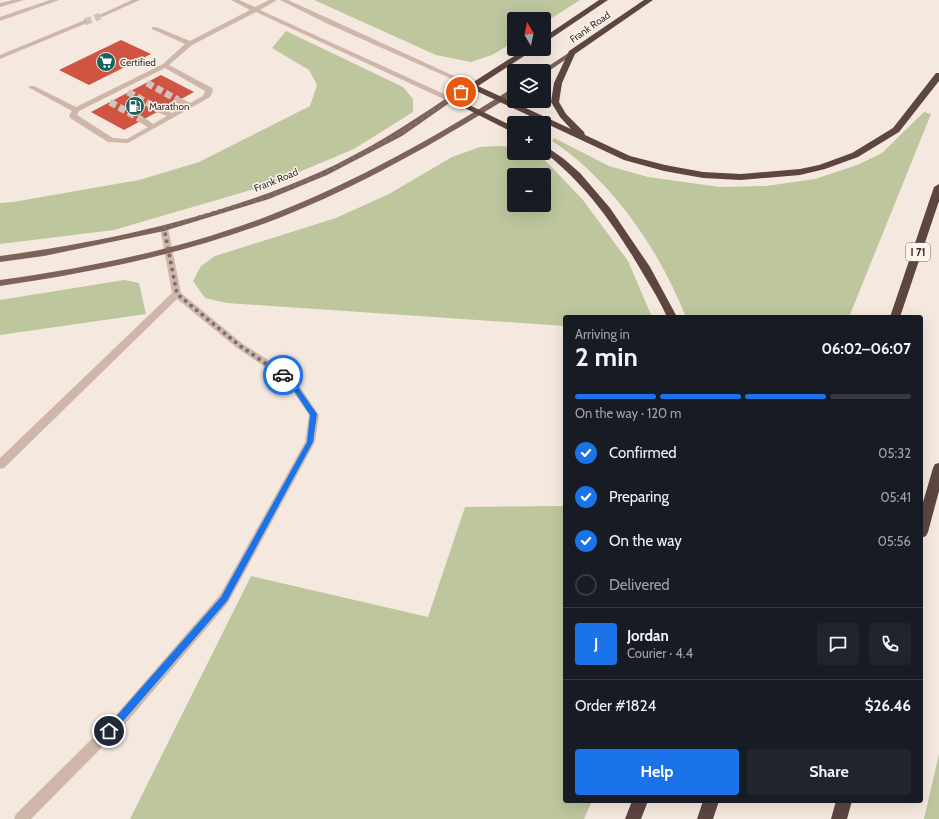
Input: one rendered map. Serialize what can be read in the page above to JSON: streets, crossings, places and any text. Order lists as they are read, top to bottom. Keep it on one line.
{"streets":{"highway":["Frank Road","I 71"]},"places":{"supermarket":["Certified"],"fuel station":["Marathon"]},"north":"top","page":{"map_buttons":["+","−"],"heading":["2 min","Arriving in","06:02–06:07"],"panel":["Jordan","Courier · 4.4","Order #1824","$26.46"],"bar":"On the way · 120 m","list":[["Confirmed","05:32"],["Preparing","05:41"],["On the way","05:56"],"Delivered"],"round":"J","buttons":["Help","Share"]}}
